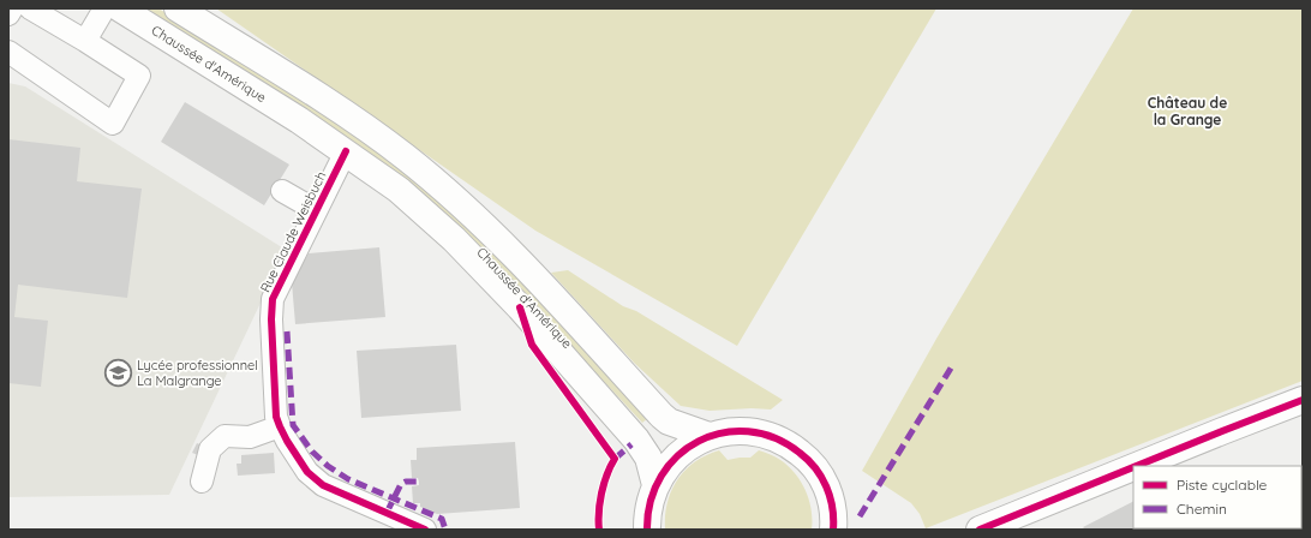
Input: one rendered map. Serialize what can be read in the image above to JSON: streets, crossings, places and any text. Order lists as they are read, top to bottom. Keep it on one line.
{"streets":{"main road":["Chaussée d'Amérique"],"street":["Rue Claude Weisbuch"]},"crossings":[["Chaussée d'Amérique","Rue Claude Weisbuch"]],"districts":["Château de la Grange"],"places":{"school or university":["Lycée professionnel La Malgrange"]},"legend":["Piste cyclable","Chemin"]}
